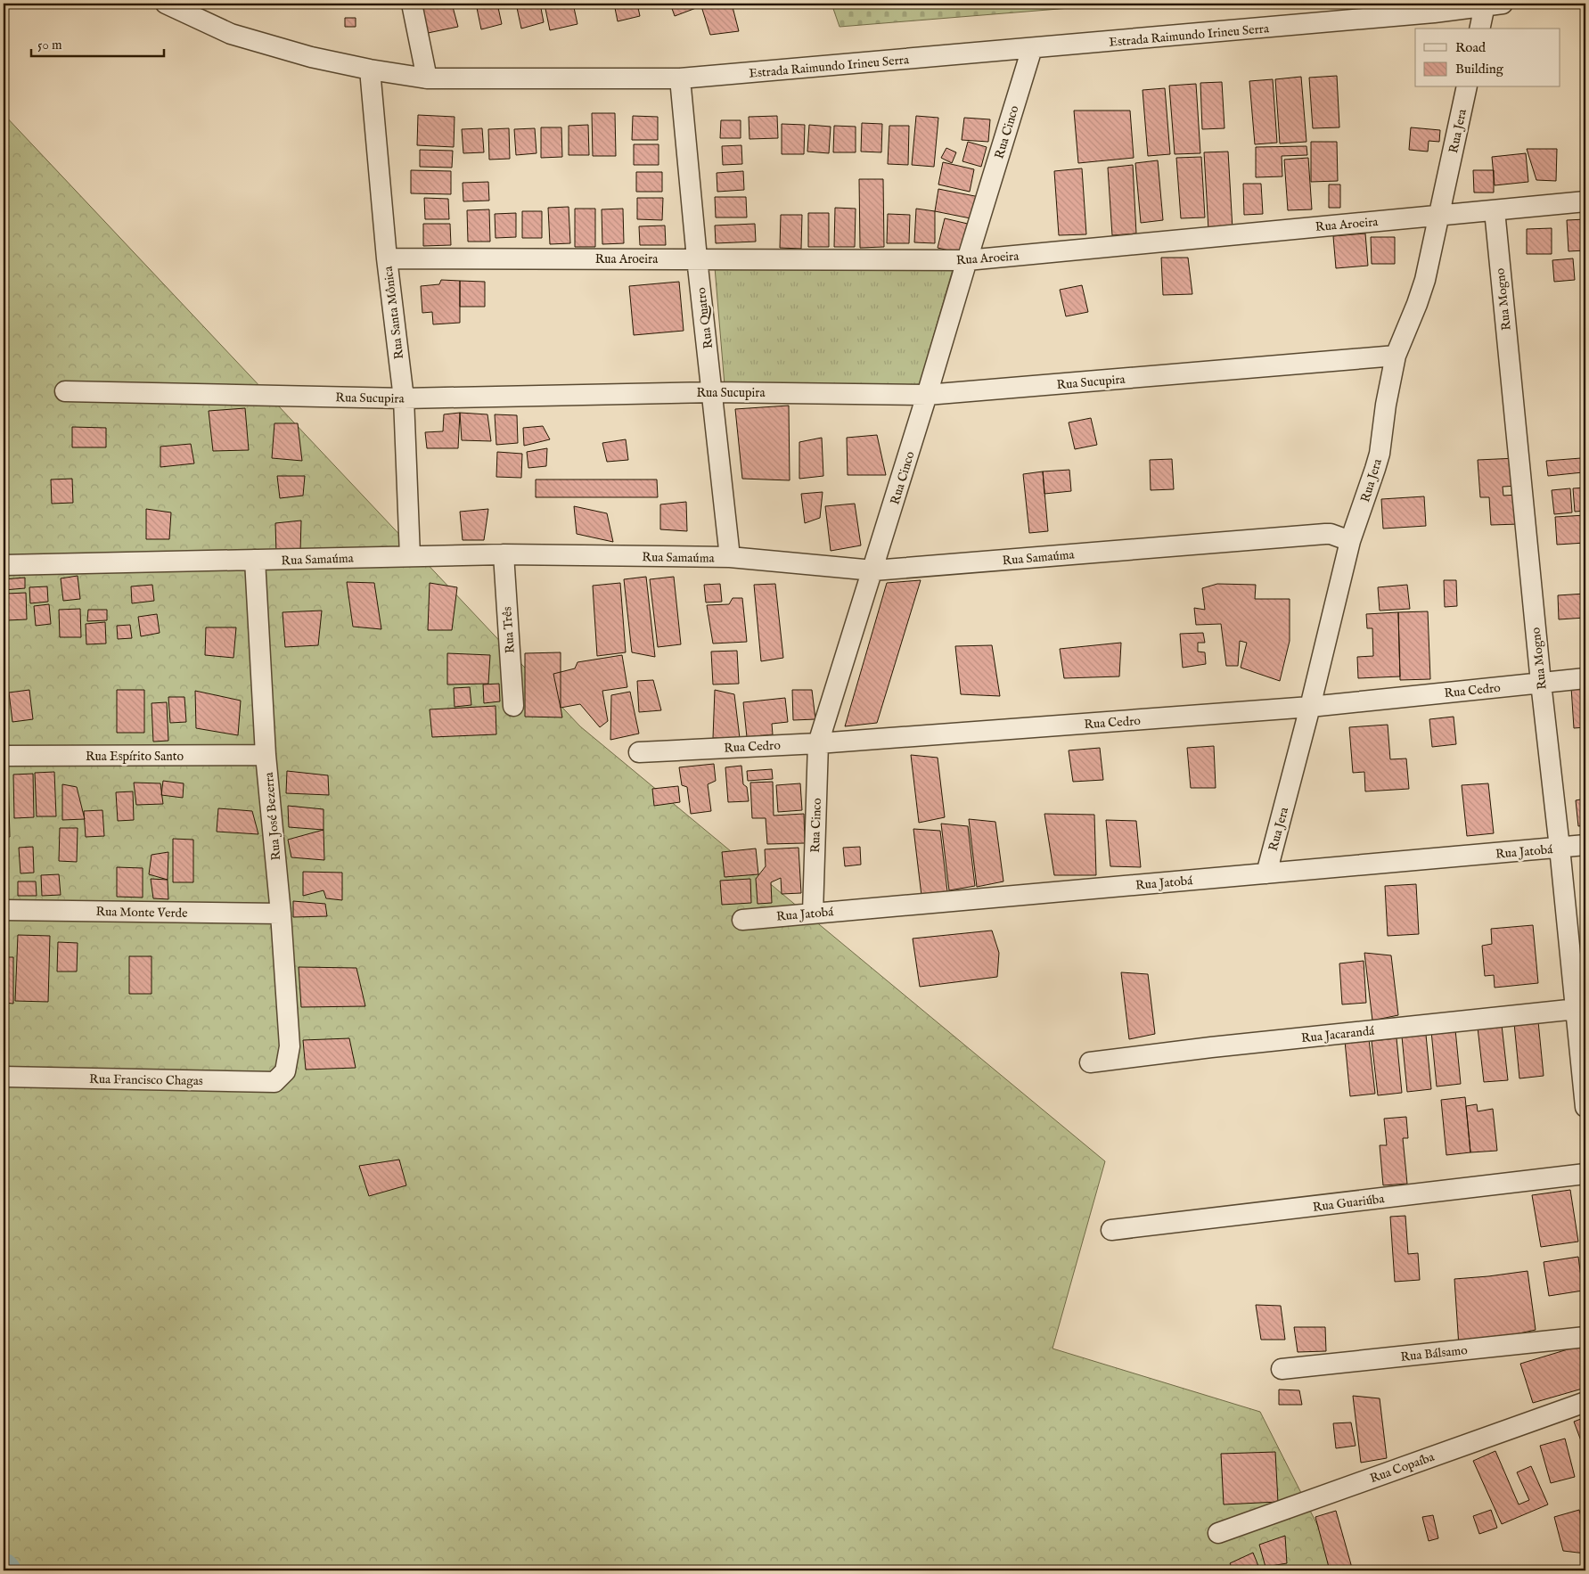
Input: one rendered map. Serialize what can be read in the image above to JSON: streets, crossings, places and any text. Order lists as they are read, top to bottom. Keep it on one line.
{"streets":{"street":["Estrada Raimundo Irineu Serra","Rua Jera","Rua Cinco","Rua Aroeira","Rua Mogno","Rua Santa Mônica","Rua Quatro","Rua Sucupira","Rua Samaúma","Rua Três","Rua Cedro","Rua Espírito Santo","Rua José Bezerra","Rua Jatobá","Rua Monte Verde","Rua Jacarandá","Rua Francisco Chagas","Rua Guariúba","Rua Bálsamo","Rua Copaíba"]},"crossings":[["Estrada Raimundo Irineu Serra","Rua Cinco"],["Estrada Raimundo Irineu Serra","Rua Santa Mônica"],["Estrada Raimundo Irineu Serra","Rua Quatro"],["Rua Jera","Rua Aroeira"],["Rua Jera","Rua Sucupira"],["Rua Jera","Rua Samaúma"],["Rua Jera","Rua Cedro"],["Rua Jera","Rua Jatobá"],["Rua Cinco","Rua Aroeira"],["Rua Cinco","Rua Sucupira"],["Rua Cinco","Rua Samaúma"],["Rua Cinco","Rua Cedro"],["Rua Cinco","Rua Jatobá"],["Rua Aroeira","Rua Mogno"],["Rua Aroeira","Rua Santa Mônica"],["Rua Aroeira","Rua Quatro"],["Rua Mogno","Rua Cedro"],["Rua Mogno","Rua Jatobá"],["Rua Mogno","Rua Jacarandá"],["Rua Santa Mônica","Rua Sucupira"],["Rua Santa Mônica","Rua Samaúma"],["Rua Quatro","Rua Sucupira"],["Rua Quatro","Rua Samaúma"],["Rua Samaúma","Rua Três"],["Rua Samaúma","Rua José Bezerra"],["Rua Espírito Santo","Rua José Bezerra"],["Rua José Bezerra","Rua Monte Verde"],["Rua José Bezerra","Rua Francisco Chagas"]],"legend":["Road","Building"],"scale_bar":"50 m"}
